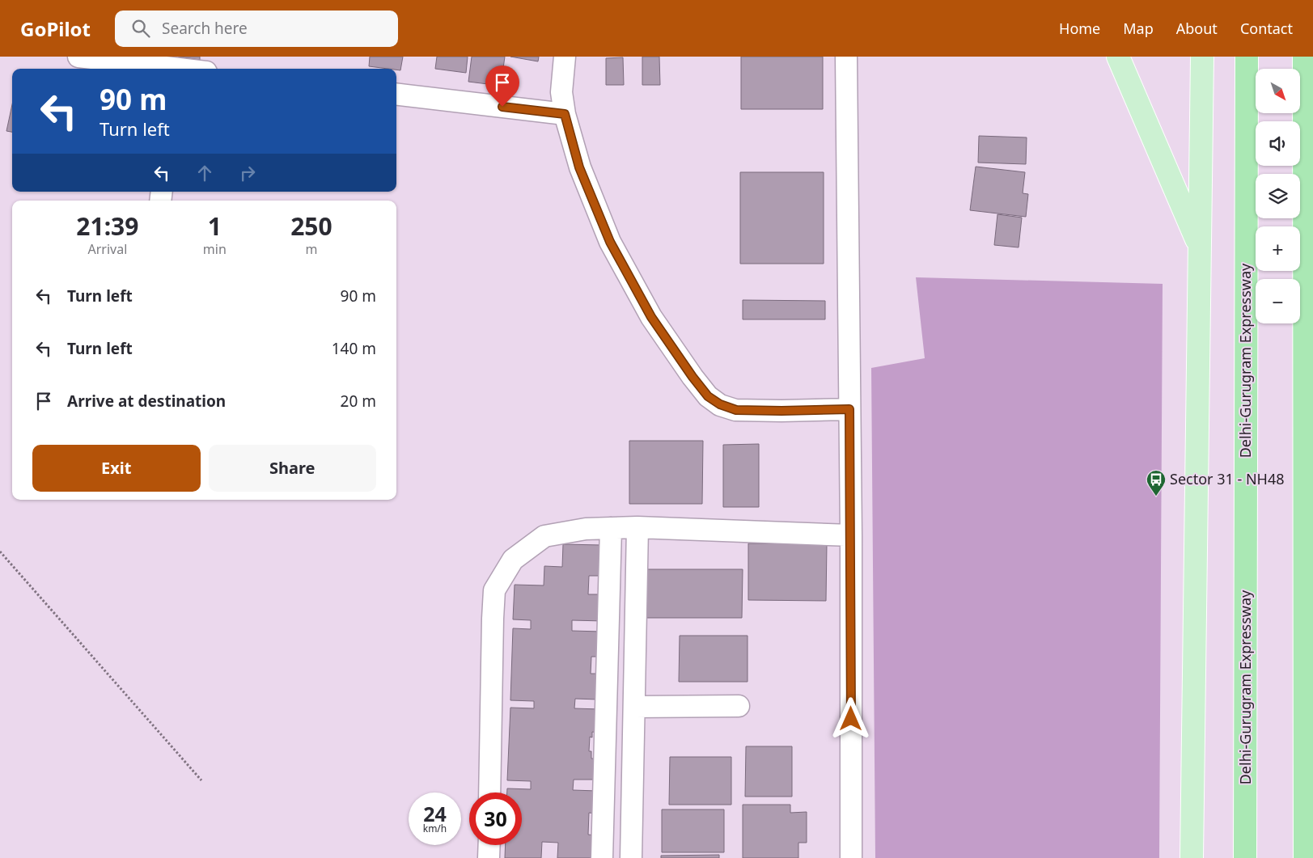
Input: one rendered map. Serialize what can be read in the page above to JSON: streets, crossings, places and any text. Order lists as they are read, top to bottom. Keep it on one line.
{"streets":{"highway":["Delhi-Gurugram Expressway"]},"places":{"bus stop":["Sector 31 - NH48"]},"north":"bottom right","page":{"header":"GoPilot","search":"Search here","nav":["Home","Map","About","Contact"],"map_buttons":["+","−"],"turn":["90 m","Turn left"],"eta":["21:39","Arrival","1","min","250","m"],"list":[{"name":"Turn left","value":"90 m"},{"name":"Turn left","value":"140 m"},{"name":"Arrive at destination","value":"20 m"}],"buttons":["Exit","Share"],"speed":"24 km/h","limit":"30"}}
